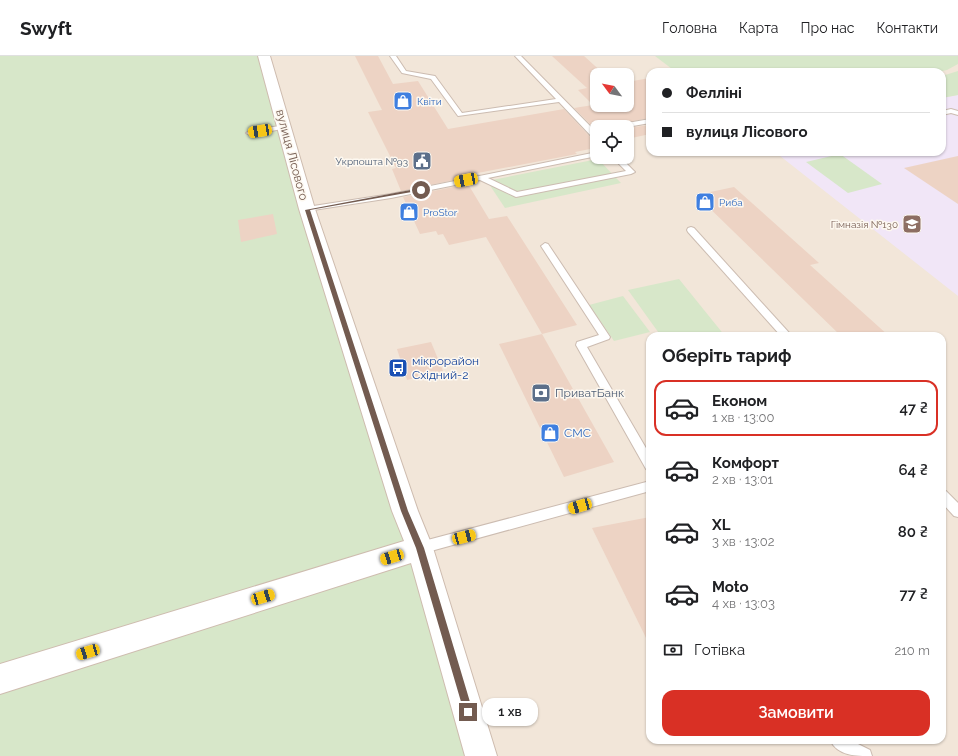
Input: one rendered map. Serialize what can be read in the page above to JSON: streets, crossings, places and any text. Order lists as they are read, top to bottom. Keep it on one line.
{"streets":{"street":["вулиця Лісового"]},"places":{"shop":["Квіти","Риба","ProStor","СМС"],"public building":["Укрпошта №93"],"school or university":["Гімназія №130"],"bus stop":["мікрорайон Східний-2"],"bank":["ПриватБанк"]},"north":"top left","page":{"header":"Swyft","nav":["Головна","Карта","Про нас","Контакти"],"banner":["Фелліні","вулиця Лісового"],"heading":"Оберіть тариф","list":[{"name":"Економ","note":"1 хв · 13:00","value":"47 ₴"},{"name":"Комфорт","note":"2 хв · 13:01","value":"64 ₴"},{"name":"XL","note":"3 хв · 13:02","value":"80 ₴"},{"name":"Moto","note":"4 хв · 13:03","value":"77 ₴"}],"pay":["Готівка","210 m"],"buttons":"Замовити","bubble":"1 хв"}}
